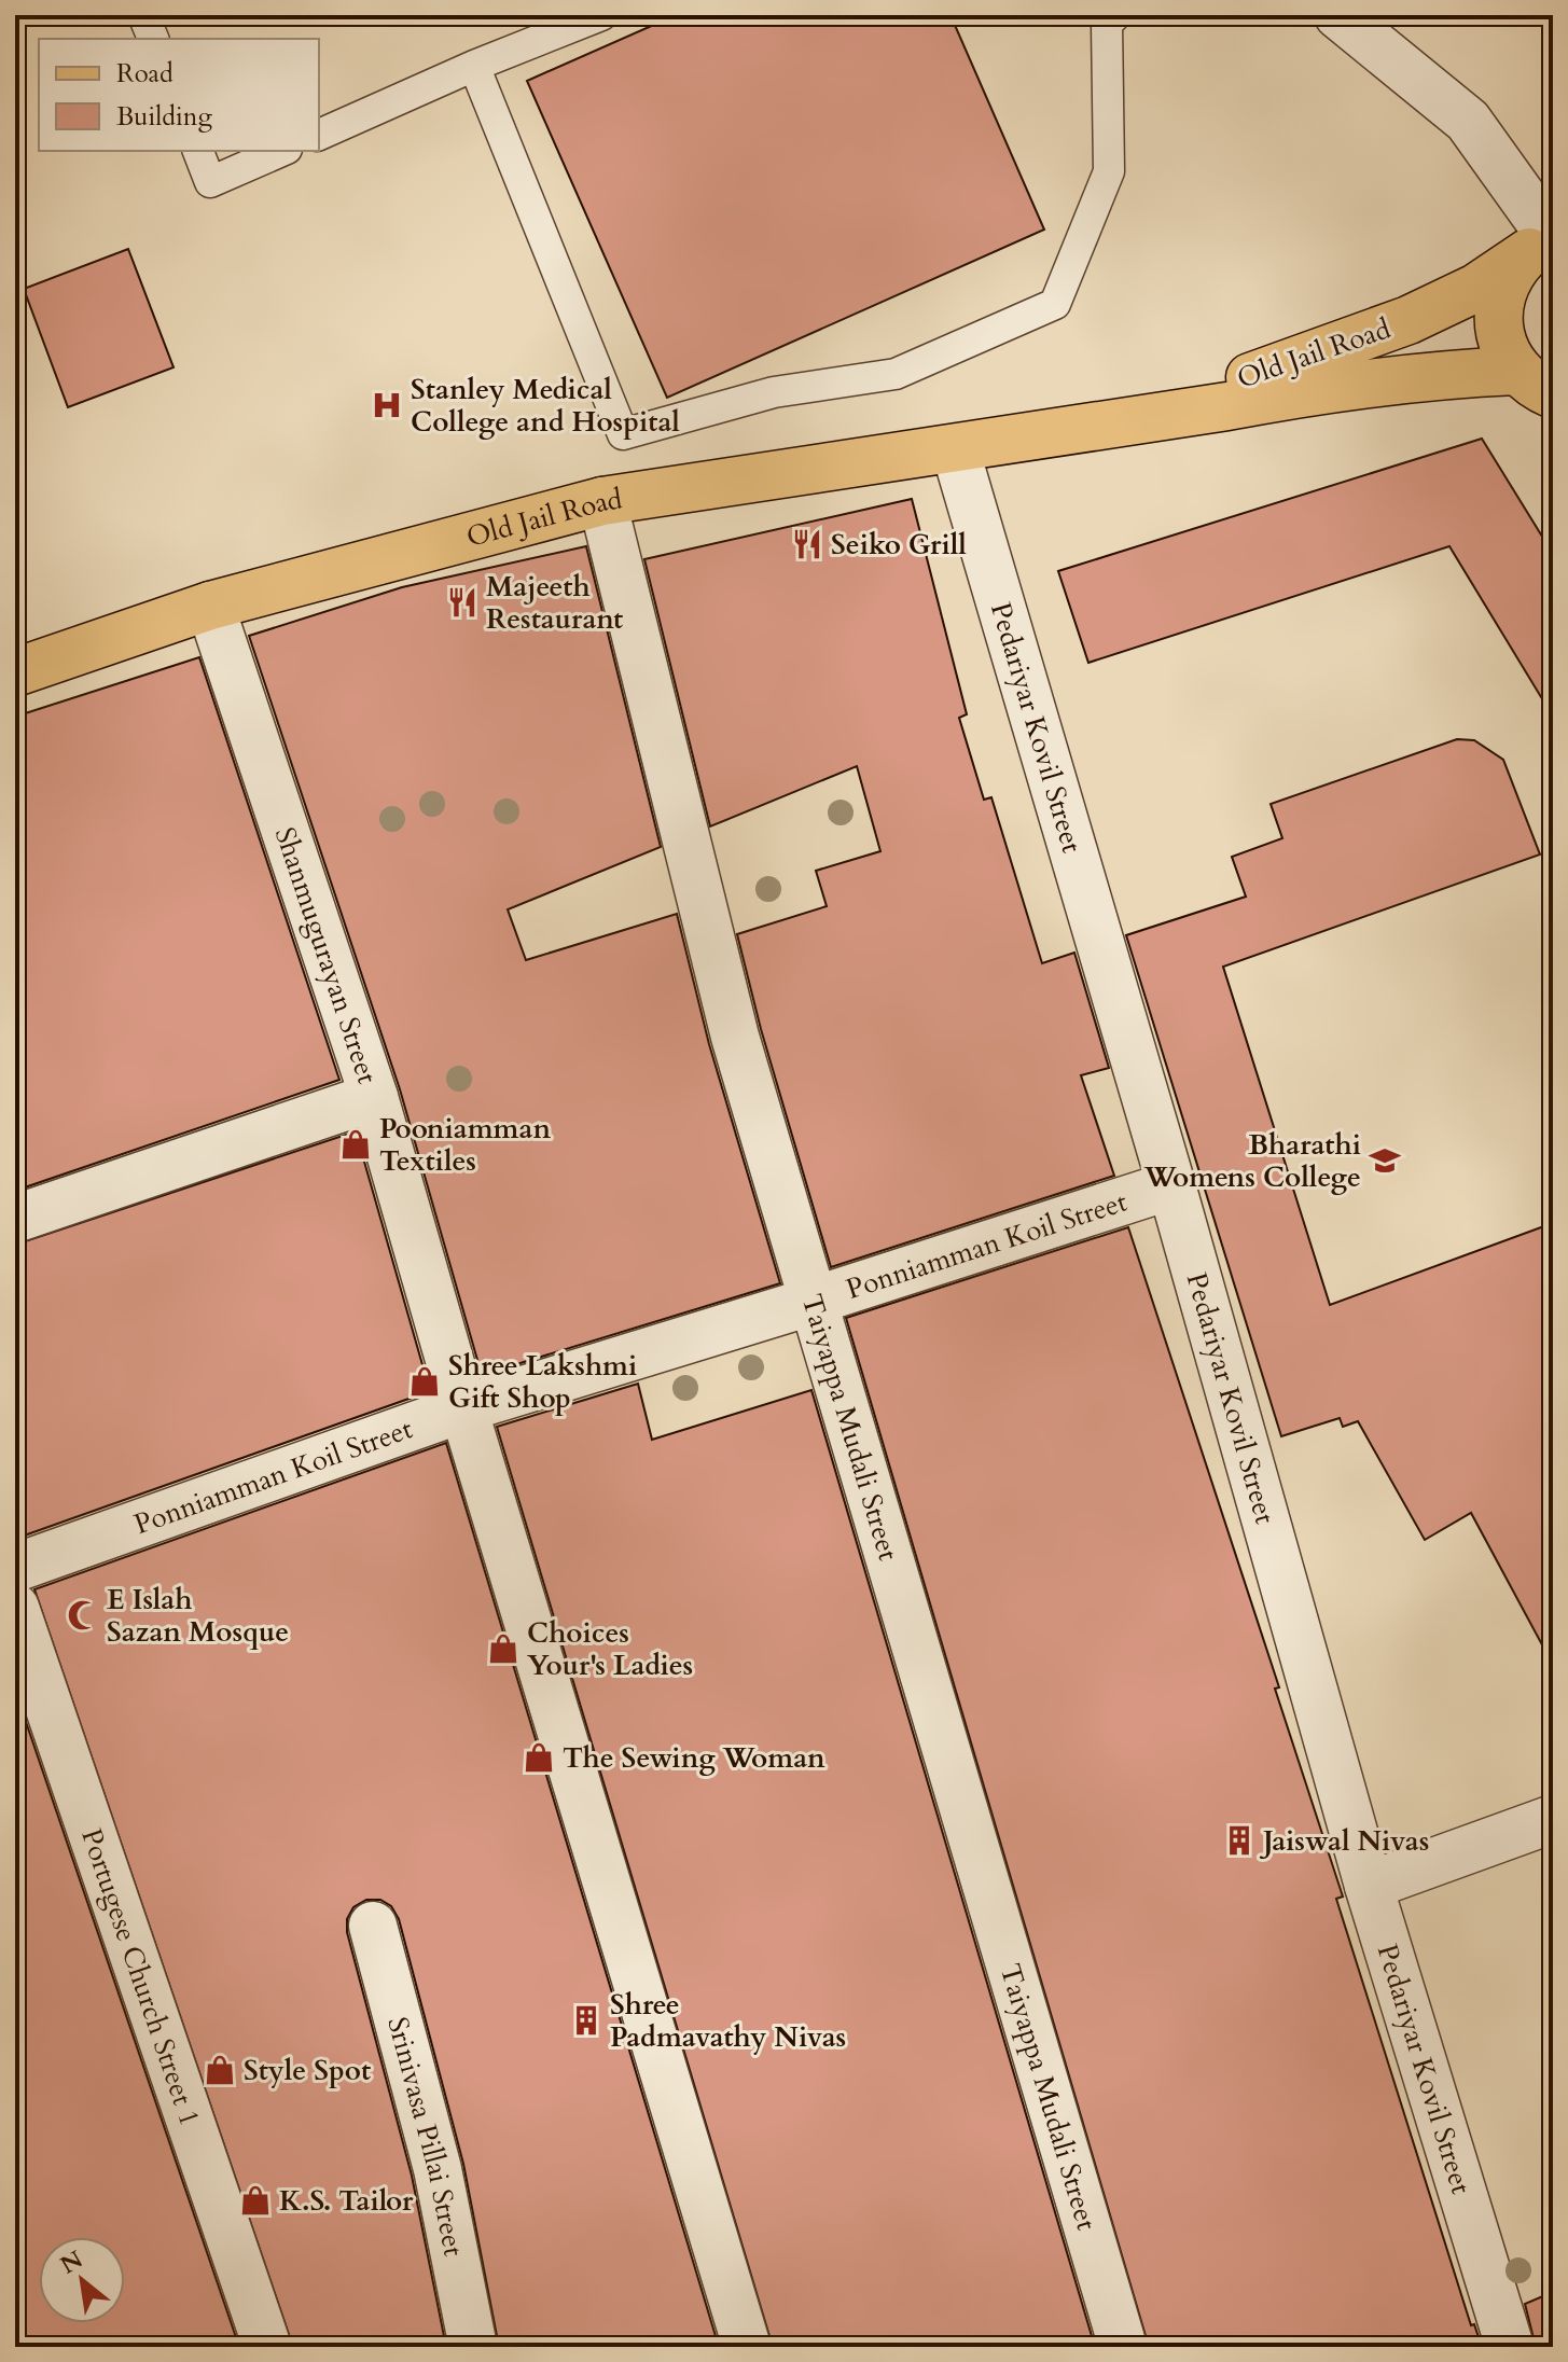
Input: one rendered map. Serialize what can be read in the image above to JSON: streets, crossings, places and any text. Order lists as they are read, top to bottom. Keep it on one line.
{"streets":{"main road":["Old Jail Road"],"street":["Pedariyar Kovil Street","Shanmugurayan Street","Ponniamman Koil Street","Taiyappa Mudali Street","Portugese Church Street 1","Srinivasa Pillai Street"]},"crossings":[["Old Jail Road","Pedariyar Kovil Street"],["Old Jail Road","Shanmugurayan Street"],["Old Jail Road","Taiyappa Mudali Street"],["Pedariyar Kovil Street","Ponniamman Koil Street"],["Shanmugurayan Street","Ponniamman Koil Street"],["Ponniamman Koil Street","Taiyappa Mudali Street"]],"places":{"hospital":["Stanley Medical College and Hospital"],"restaurant":["Seiko Grill","Majeeth Restaurant"],"shop":["Pooniamman Textiles","Shree Lakshmi Gift Shop","Choices Your's Ladies","The Sewing Woman","Style Spot","K.S. Tailor"],"school or university":["Bharathi Womens College"],"mosque":["E Islah Sazan Mosque"],"building":["Jaiswal Nivas","Shree Padmavathy Nivas"]},"legend":["Road","Building"],"north":"top left"}
